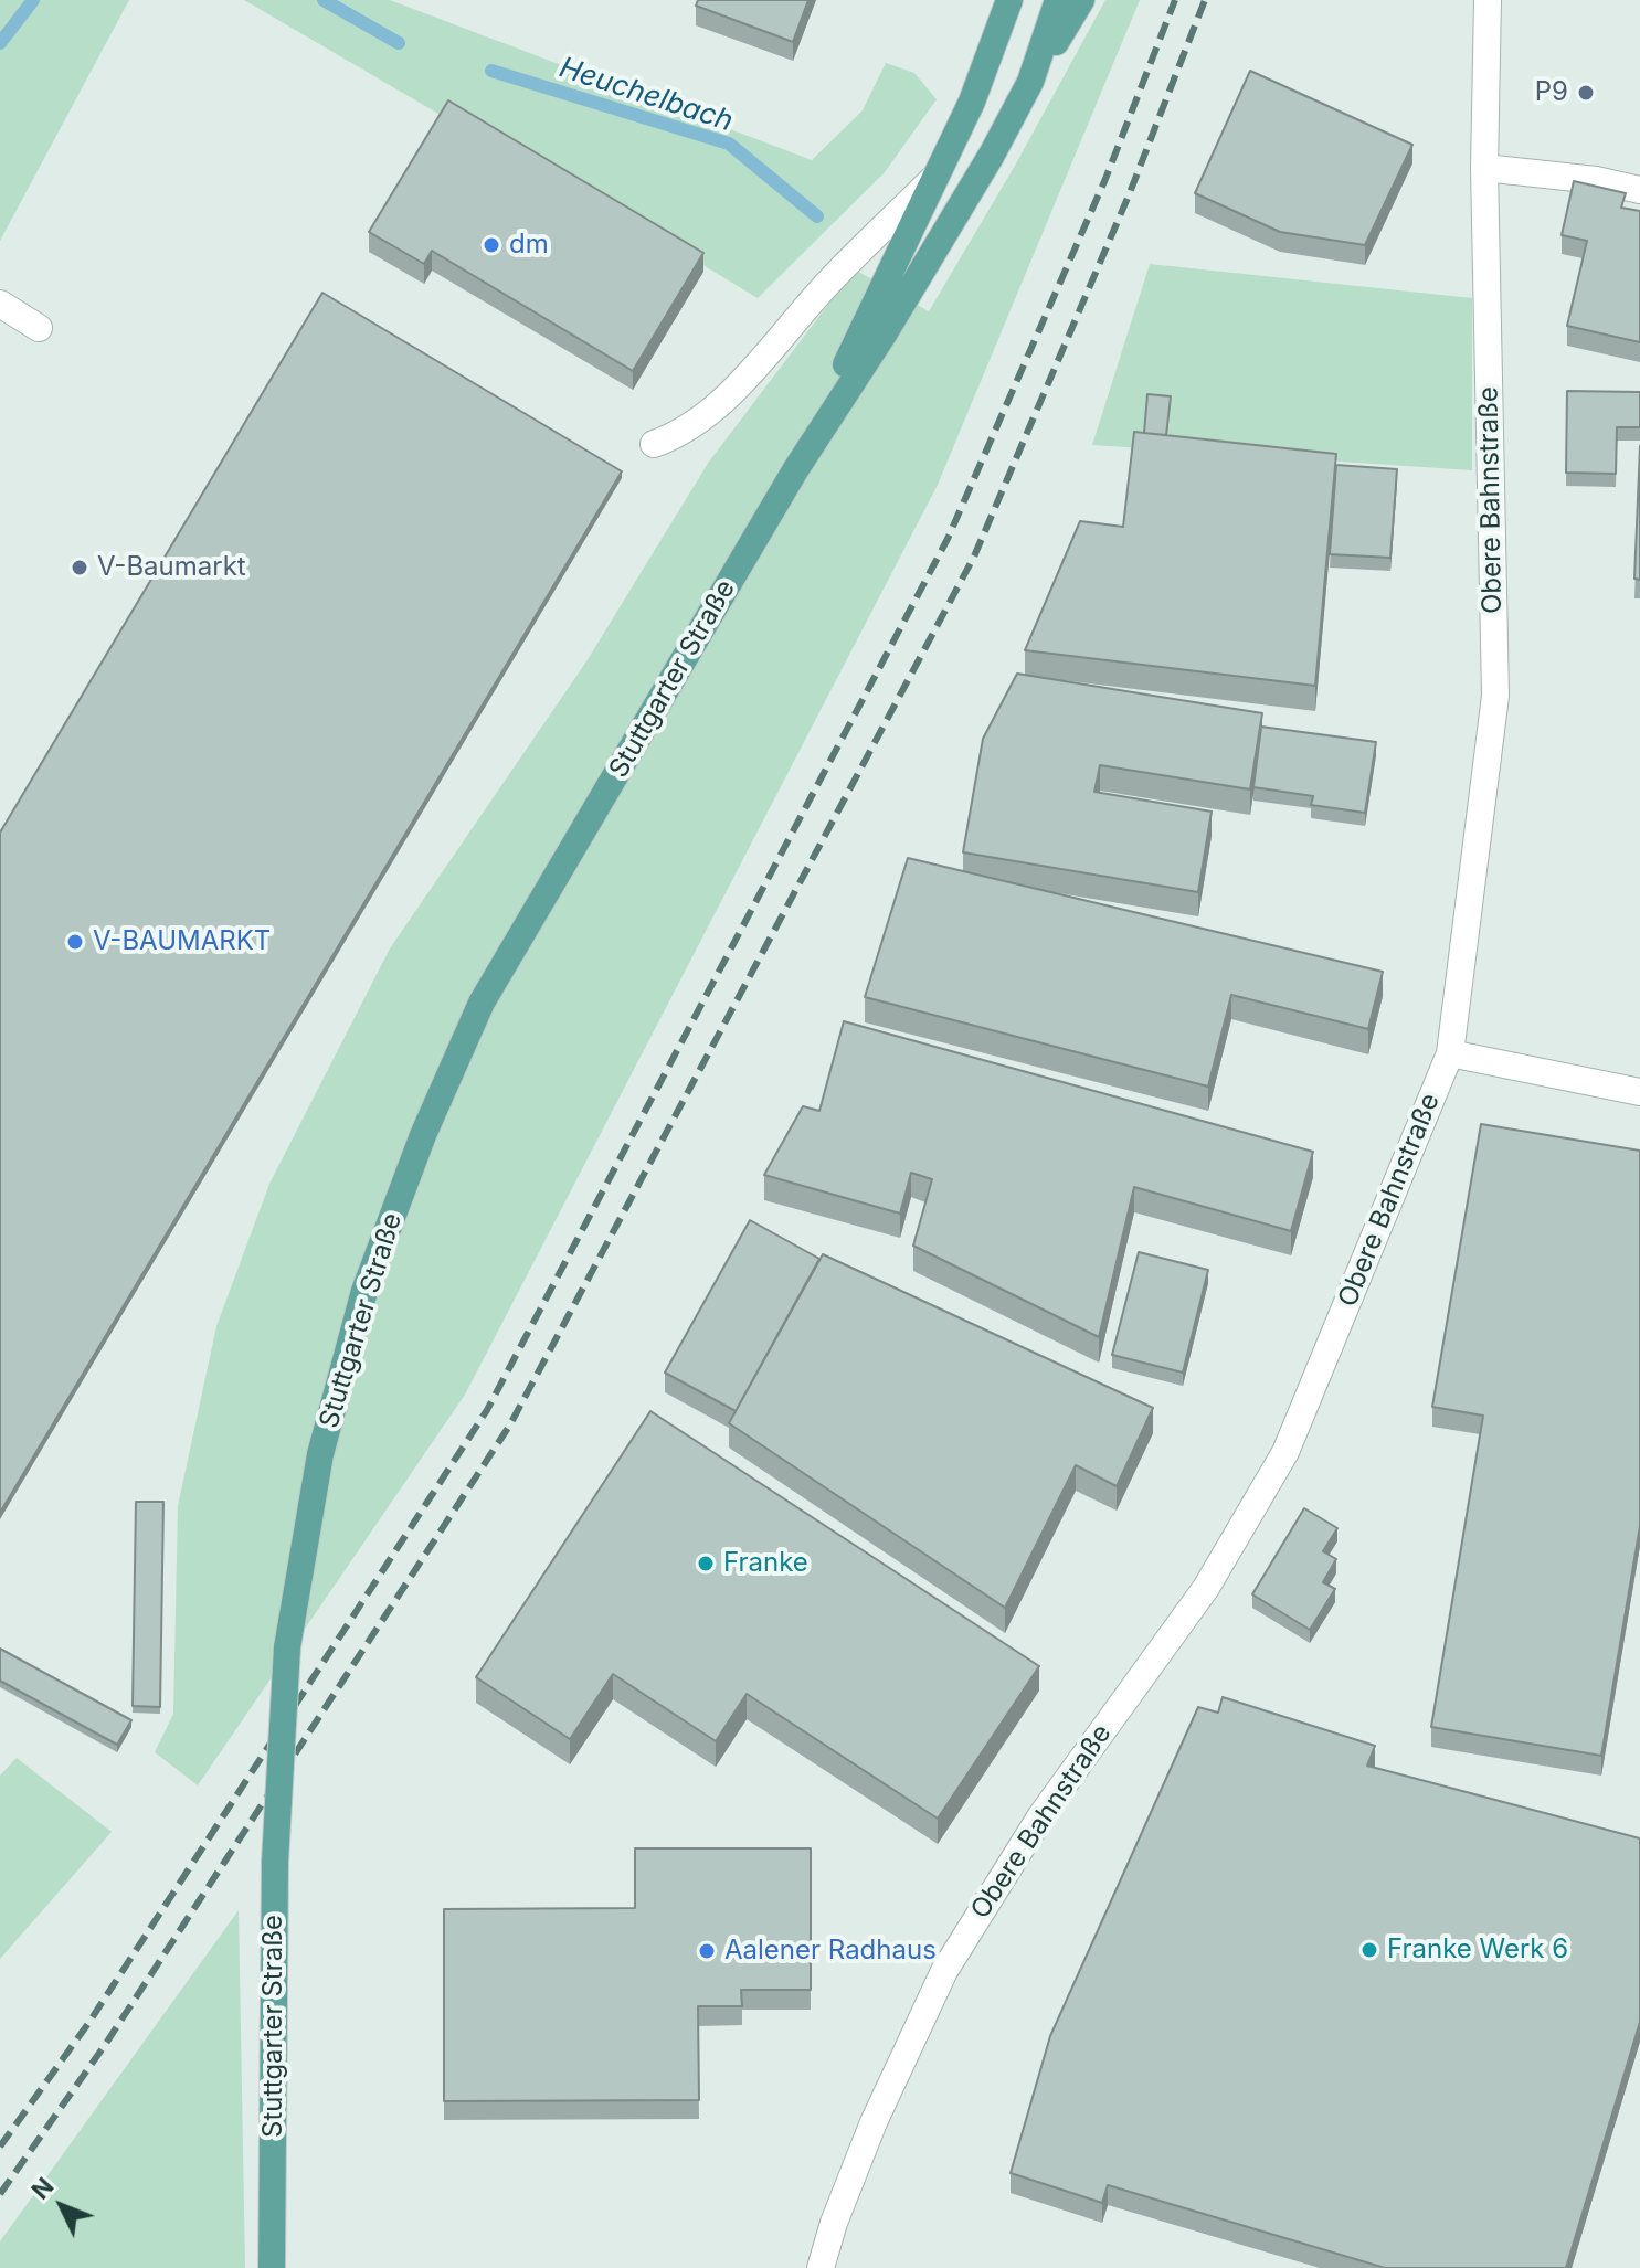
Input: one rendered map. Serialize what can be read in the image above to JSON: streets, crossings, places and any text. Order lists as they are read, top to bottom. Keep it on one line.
{"streets":{"main road":["Stuttgarter Straße"],"street":["Obere Bahnstraße"]},"water":["Heuchelbach"],"places":["P9","dm","V-Baumarkt","V-BAUMARKT","Franke","Franke Werk 6","Aalener Radhaus"],"north":"top left"}
